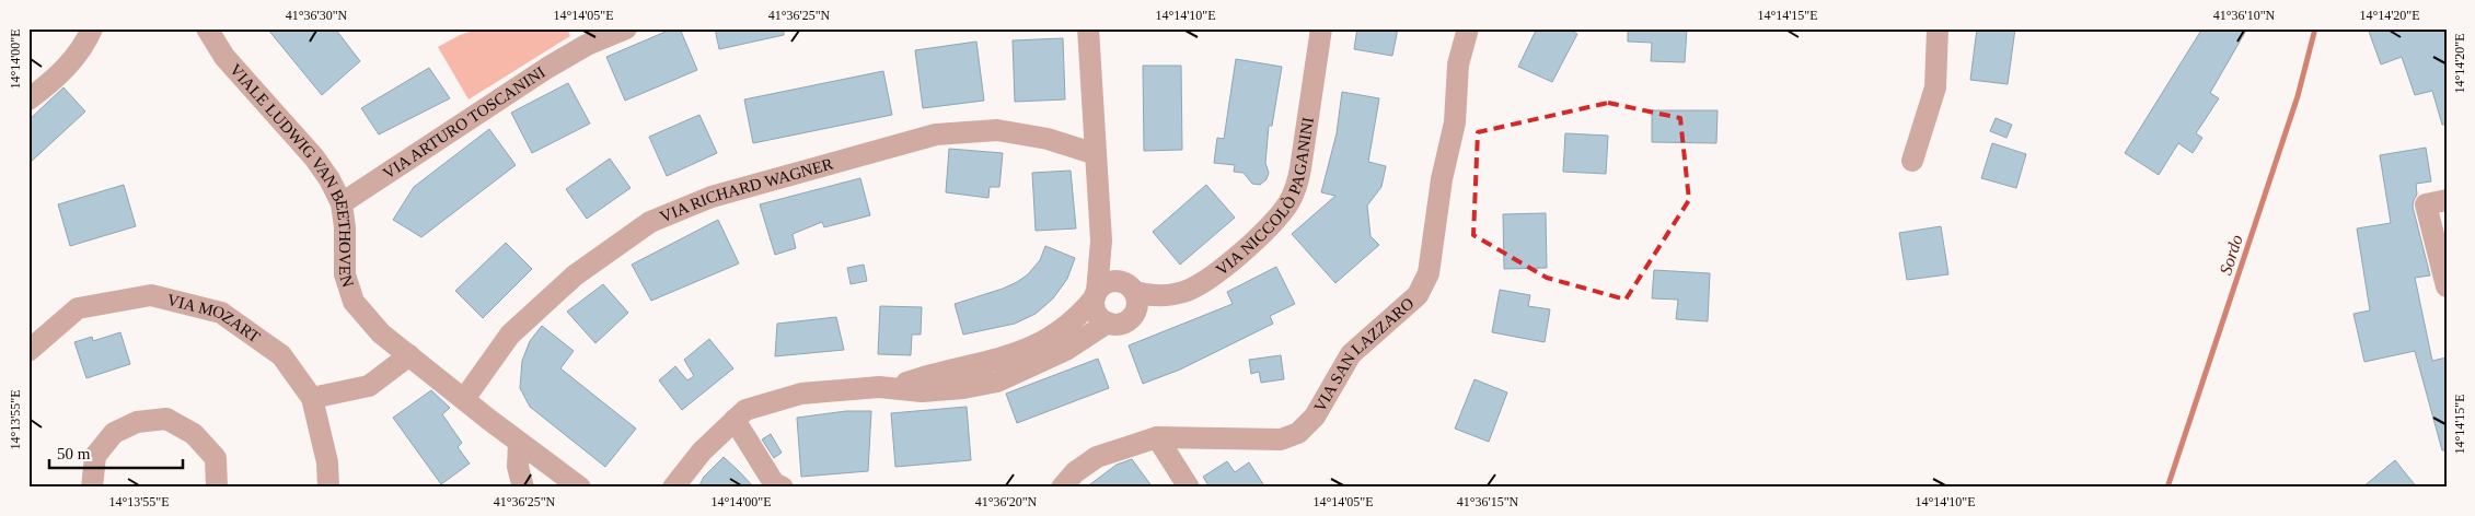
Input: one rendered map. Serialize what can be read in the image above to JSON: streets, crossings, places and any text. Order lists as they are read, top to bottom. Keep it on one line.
{"streets":{"street":["VIA ARTURO TOSCANINI","VIALE LUDWIG VAN BEETHOVEN","VIA RICHARD WAGNER","VIA NICCOLÒ PAGANINI","VIA MOZART","VIA SAN LAZZARO"]},"crossings":[["VIA ARTURO TOSCANINI","VIALE LUDWIG VAN BEETHOVEN"],["VIALE LUDWIG VAN BEETHOVEN","VIA RICHARD WAGNER"]],"water":["Sordo"],"scale_bar":"50 m","coordinates":["41°36'30\"N","14°14'05\"E","41°36'25\"N","14°14'10\"E","14°14'15\"E","41°36'10\"N","14°14'20\"E","14°14'00\"E","14°13'55\"E","41°36'20\"N","41°36'15\"N"]}
